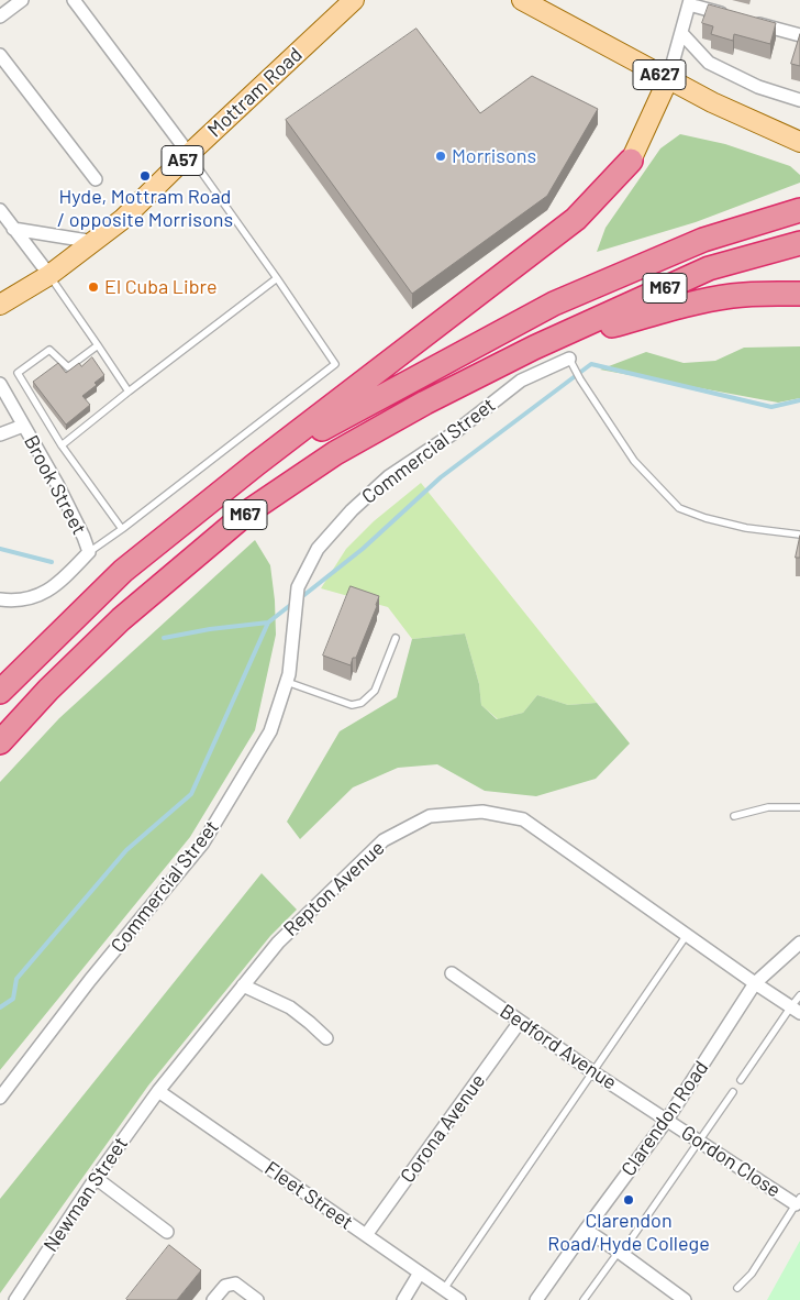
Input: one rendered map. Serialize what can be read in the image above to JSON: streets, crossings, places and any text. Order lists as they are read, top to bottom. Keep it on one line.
{"streets":{"highway":["M67"],"main road":["A627","Mottram Road","A57"],"street":["Commercial Street","Brook Street","Repton Avenue","Bedford Avenue","Clarendon Road","Corona Avenue","Gordon Close","Newman Street","Fleet Street"]},"crossings":[["A627","M67"],["Repton Avenue","Clarendon Road"],["Repton Avenue","Newman Street"],["Repton Avenue","Fleet Street"],["Bedford Avenue","Clarendon Road"],["Bedford Avenue","Corona Avenue"],["Bedford Avenue","Gordon Close"],["Clarendon Road","Gordon Close"],["Corona Avenue","Fleet Street"],["Newman Street","Fleet Street"]],"places":["Morrisons","Hyde, Mottram Road / opposite Morrisons","El Cuba Libre","Clarendon Road/Hyde College"]}
